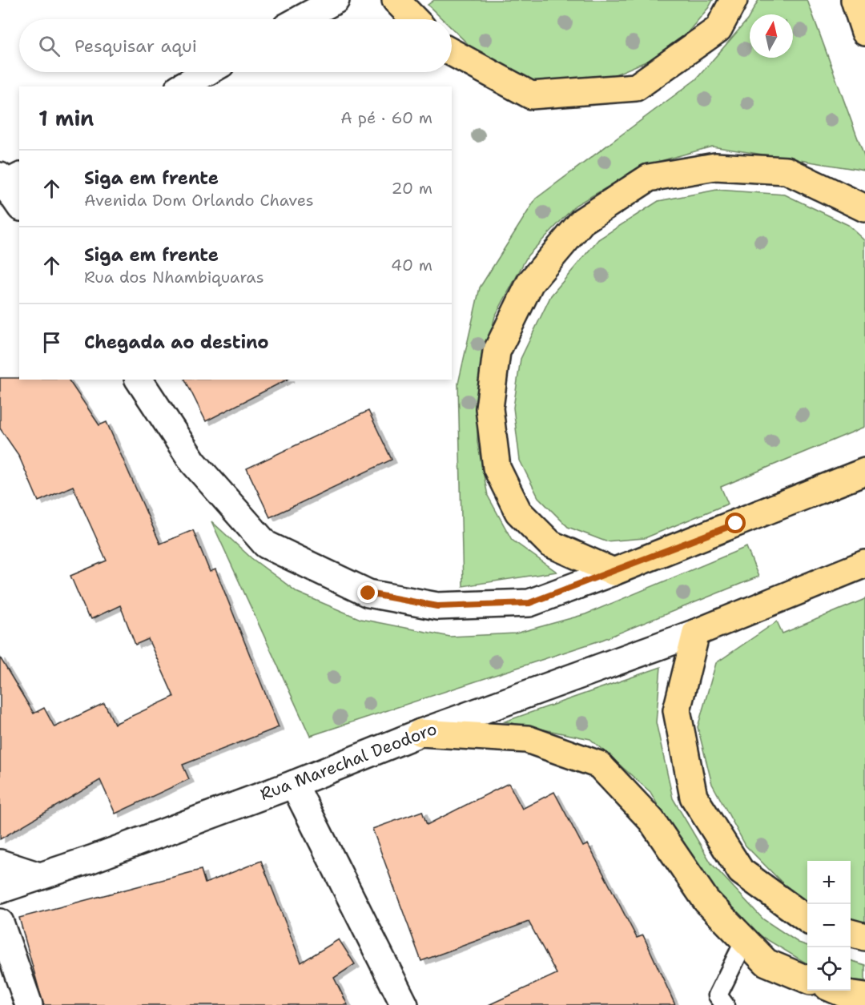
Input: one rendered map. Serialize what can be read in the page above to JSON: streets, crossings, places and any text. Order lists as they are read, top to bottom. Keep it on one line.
{"streets":{"main road":["Rua Marechal Deodoro"]},"north":"top","page":{"search":"Pesquisar aqui","heading":["1 min","A pé · 60 m"],"list":[["Siga em frente","Avenida Dom Orlando Chaves","20 m"],["Siga em frente","Rua dos Nhambiquaras","40 m"],"Chegada ao destino"],"map_buttons":["+","−"]}}
